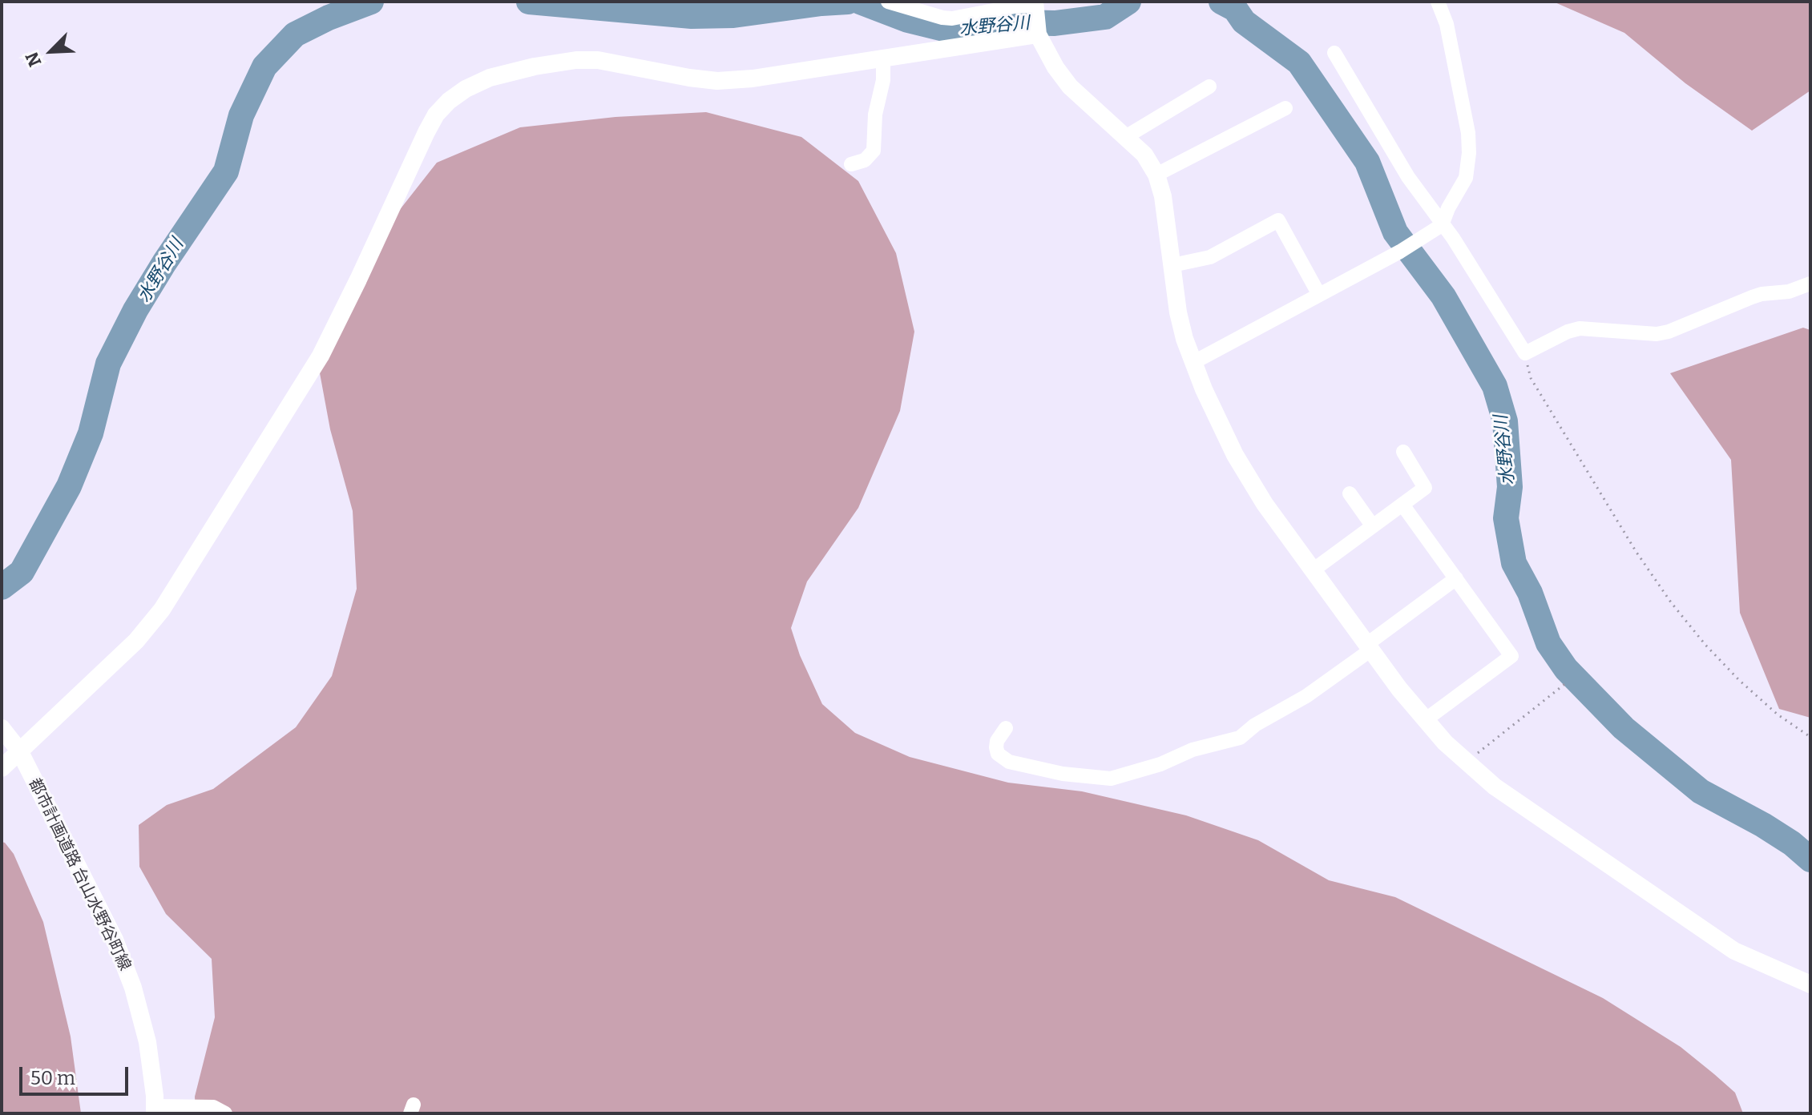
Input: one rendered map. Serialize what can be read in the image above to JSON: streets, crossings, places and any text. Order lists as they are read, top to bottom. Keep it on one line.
{"streets":{"street":["都市計画道路 台山水野谷町線"]},"water":["水野谷川"],"scale_bar":"50 m","north":"bottom left"}
